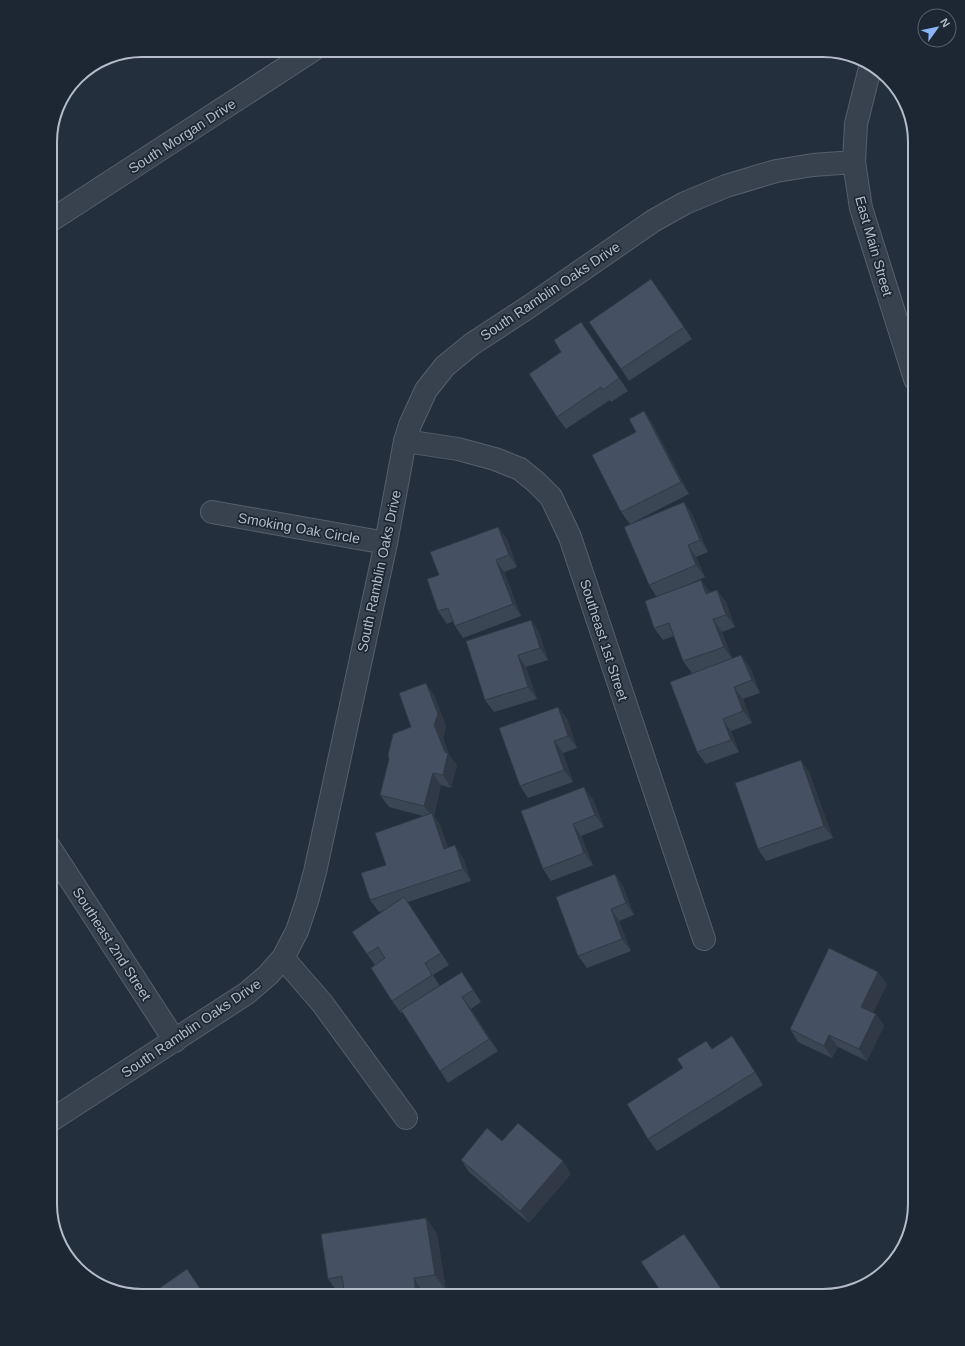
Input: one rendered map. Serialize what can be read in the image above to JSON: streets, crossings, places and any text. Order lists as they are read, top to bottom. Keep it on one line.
{"streets":{"street":["South Morgan Drive","East Main Street","South Ramblin Oaks Drive","Smoking Oak Circle","Southeast 1st Street","Southeast 2nd Street"]},"crossings":[["East Main Street","South Ramblin Oaks Drive"],["South Ramblin Oaks Drive","Smoking Oak Circle"],["South Ramblin Oaks Drive","Southeast 1st Street"],["South Ramblin Oaks Drive","Southeast 2nd Street"]],"north":"top right"}
